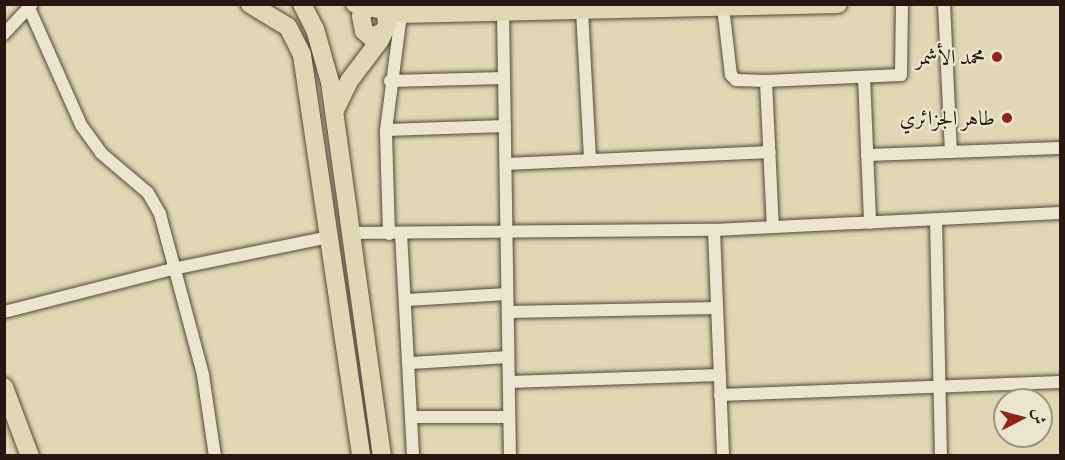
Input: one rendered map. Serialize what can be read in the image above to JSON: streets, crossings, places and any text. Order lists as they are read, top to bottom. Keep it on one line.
{"places":["محمد الأشمر","طاهر الجزائري"],"north":"right"}
